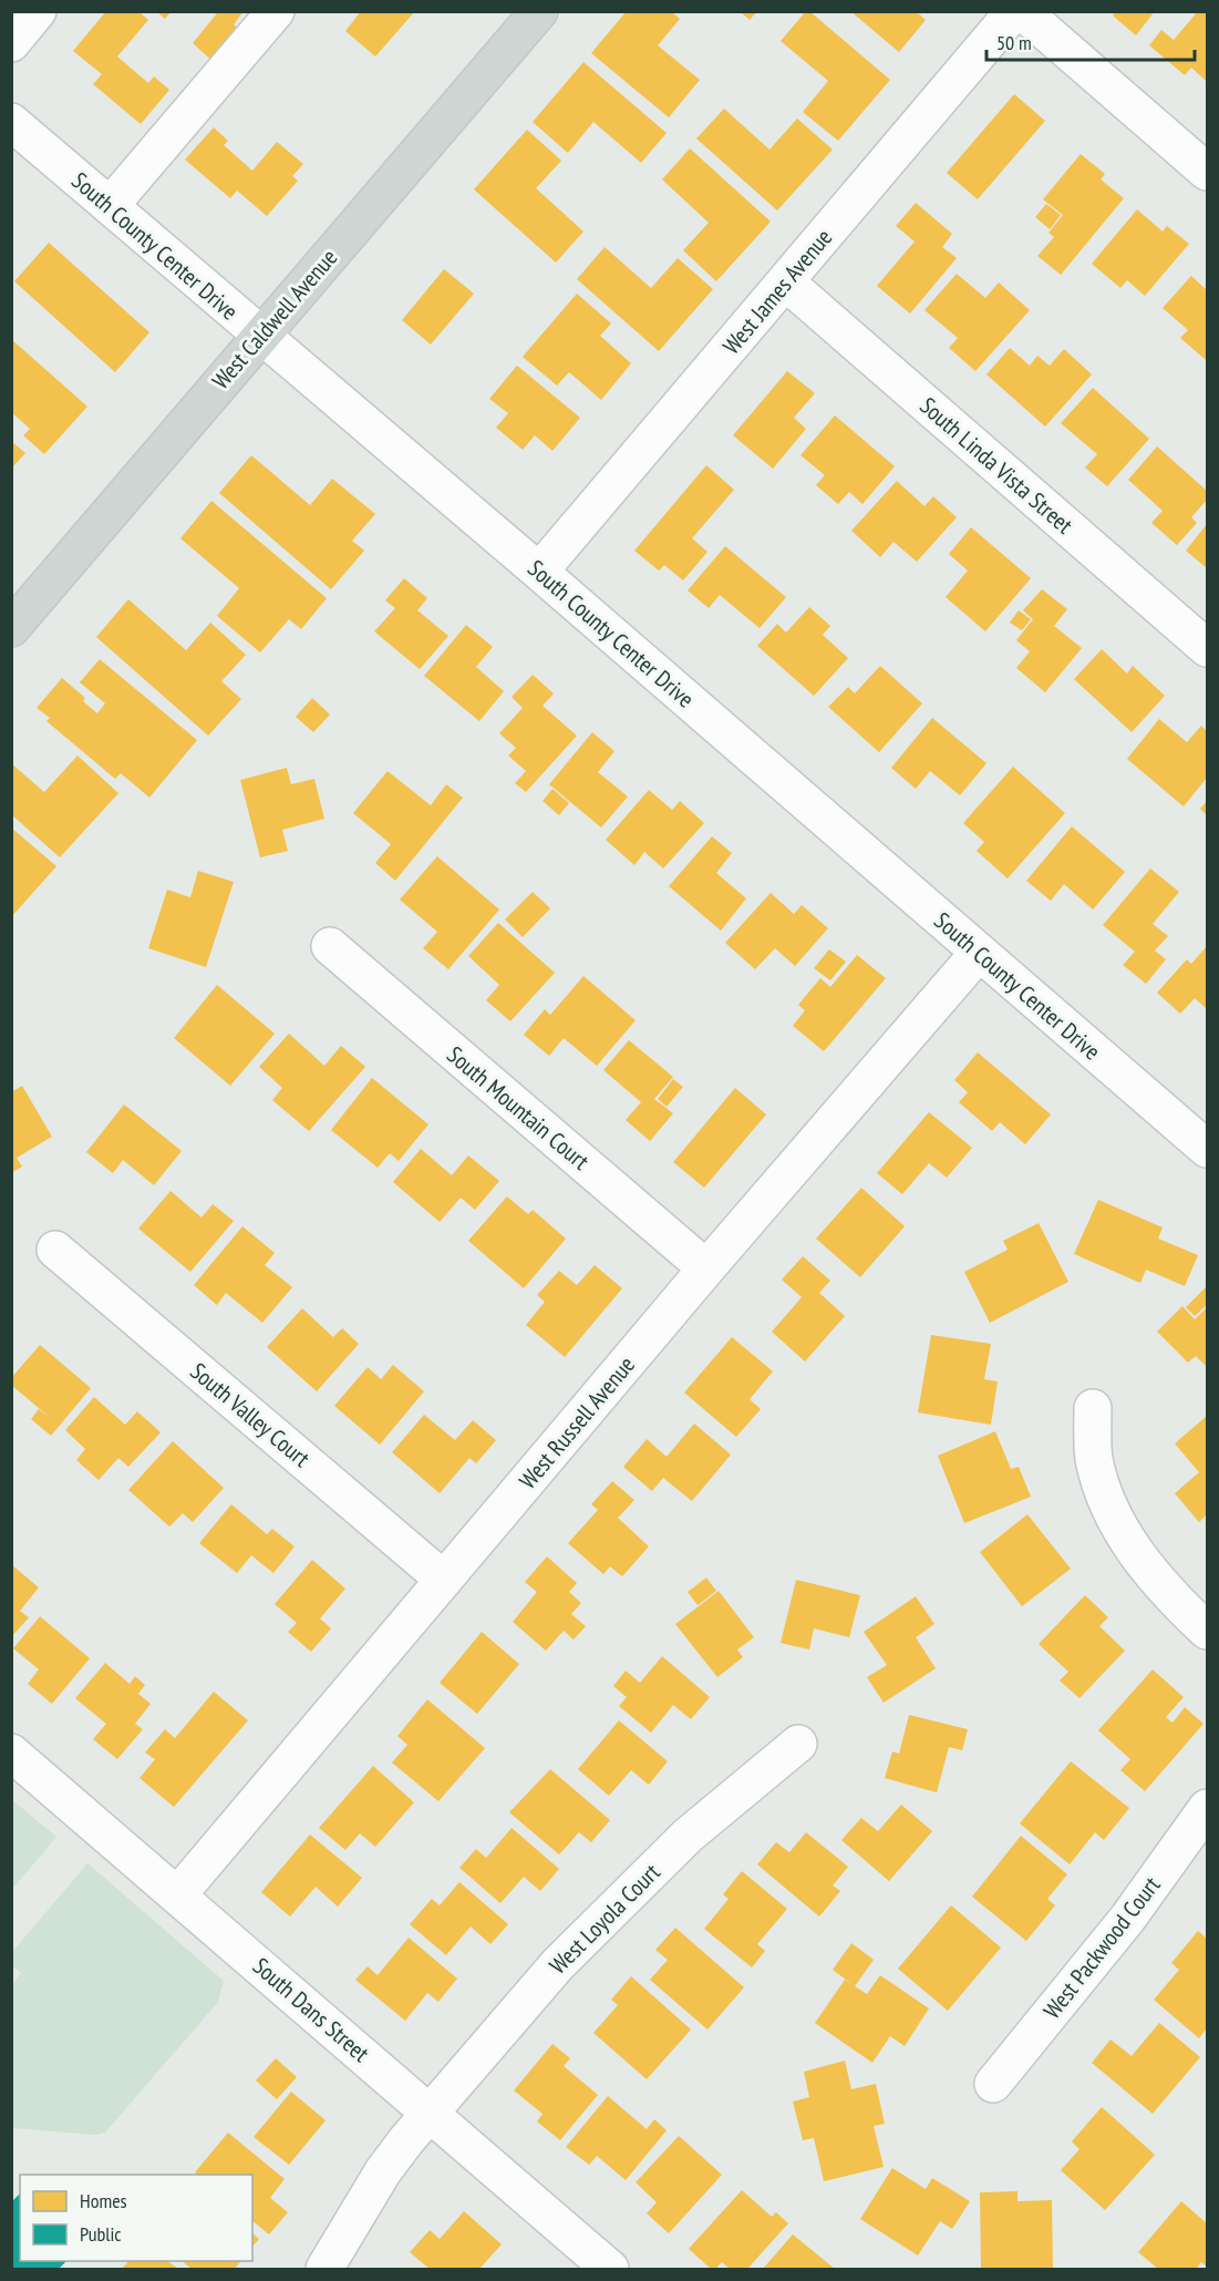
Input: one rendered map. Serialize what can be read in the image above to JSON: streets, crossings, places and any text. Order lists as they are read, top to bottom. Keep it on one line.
{"streets":{"main road":["West Caldwell Avenue"],"street":["South County Center Drive","West James Avenue","South Linda Vista Street","South Mountain Court","South Valley Court","West Russell Avenue","West Loyola Court","West Packwood Court","South Dans Street"]},"crossings":[["South County Center Drive","West James Avenue"],["South County Center Drive","West Caldwell Avenue"],["South County Center Drive","West Russell Avenue"],["West James Avenue","South Linda Vista Street"],["South Mountain Court","West Russell Avenue"],["South Valley Court","West Russell Avenue"],["West Russell Avenue","South Dans Street"],["West Loyola Court","South Dans Street"]],"legend":["Homes","Public"],"scale_bar":"50 m"}
